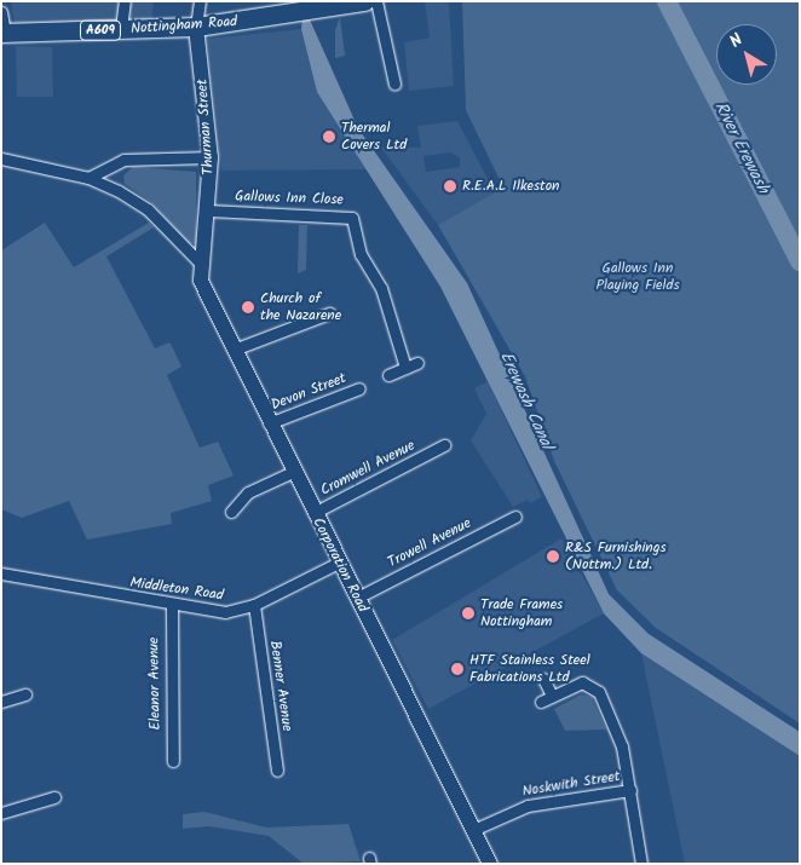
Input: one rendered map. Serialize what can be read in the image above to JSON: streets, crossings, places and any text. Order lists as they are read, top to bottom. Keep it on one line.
{"streets":{"main road":["Nottingham Road","A609"],"street":["Thurman Street","Gallows Inn Close","Devon Street","Cromwell Avenue","Trowell Avenue","Corporation Road","Middleton Road","Eleanor Avenue","Benner Avenue","Noskwith Street"]},"crossings":[["Nottingham Road","Thurman Street"],["Thurman Street","Gallows Inn Close"],["Thurman Street","Corporation Road"],["Devon Street","Corporation Road"],["Cromwell Avenue","Corporation Road"],["Trowell Avenue","Corporation Road"],["Corporation Road","Middleton Road"],["Corporation Road","Noskwith Street"],["Middleton Road","Eleanor Avenue"],["Middleton Road","Benner Avenue"]],"water":["River Erewash","Erewash Canal"],"parks":["Gallows Inn Playing Fields"],"places":["Thermal Covers Ltd","R.E.A.L Ilkeston","Church of the Nazarene","R&S Furnishings (Nottm.) Ltd.","Trade Frames Nottingham","HTF Stainless Steel Fabrications Ltd"],"north":"top left"}
